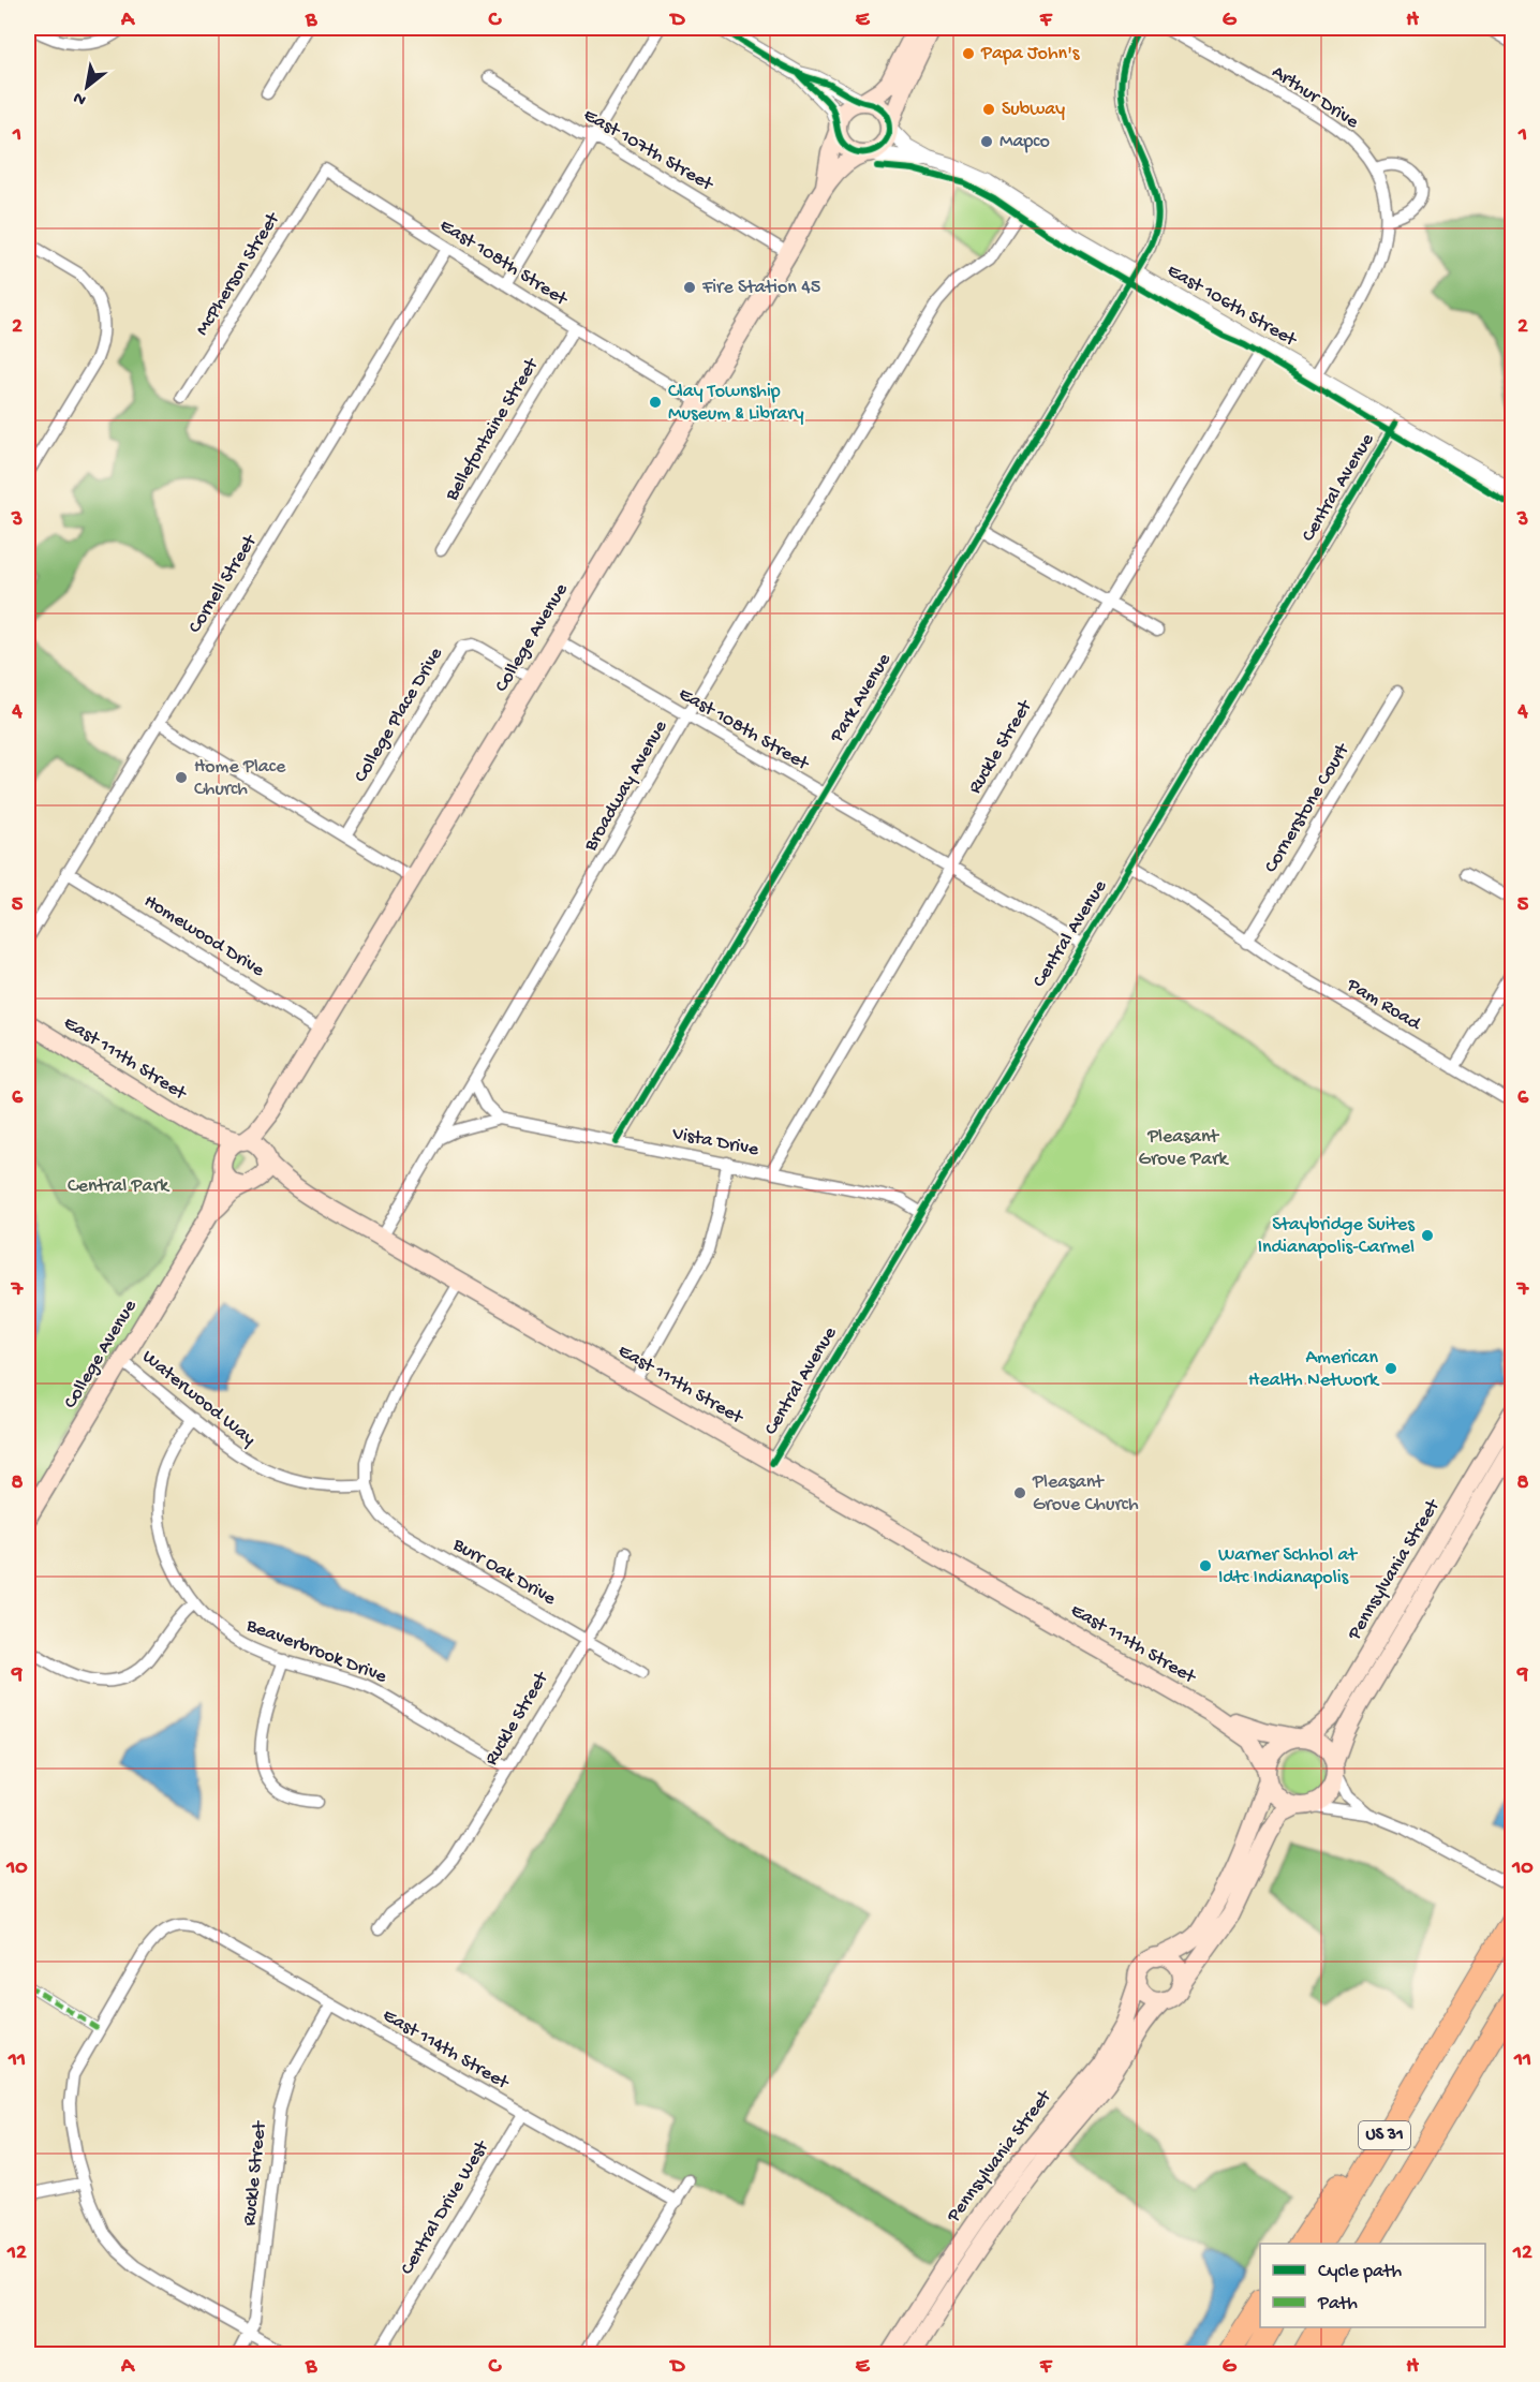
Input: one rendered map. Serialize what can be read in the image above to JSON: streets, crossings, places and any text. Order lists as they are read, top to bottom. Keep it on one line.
{"streets":{"highway":["US 31"],"main road":["College Avenue","East 111th Street","Pennsylvania Street"],"street":["Arthur Drive","East 107th Street","East 108th Street","McPherson Street","East 106th Street","Bellefontaine Street","Central Avenue","Cornell Street","Park Avenue","College Place Drive","Ruckle Street","Broadway Avenue","Cornerstone Court","Homewood Drive","Pam Road","Vista Drive","Waterwood Way","Burr Oak Drive","Beaverbrook Drive","East 114th Street","Central Drive West"]},"crossings":[["Arthur Drive","East 106th Street"],["East 107th Street","College Avenue"],["East 108th Street","McPherson Street"],["East 108th Street","Bellefontaine Street"],["East 108th Street","Central Avenue"],["East 108th Street","Cornell Street"],["East 108th Street","College Avenue"],["East 108th Street","Park Avenue"],["East 108th Street","Ruckle Street"],["East 108th Street","Broadway Avenue"],["East 106th Street","Central Avenue"],["East 106th Street","College Avenue"],["East 106th Street","Park Avenue"],["East 106th Street","Ruckle Street"],["East 106th Street","Broadway Avenue"],["Central Avenue","Pam Road"],["Central Avenue","East 111th Street"],["Central Avenue","Vista Drive"],["Cornell Street","Homewood Drive"],["College Avenue","College Place Drive"],["College Avenue","Homewood Drive"],["College Avenue","East 111th Street"],["College Avenue","Waterwood Way"],["Park Avenue","Vista Drive"],["Ruckle Street","Vista Drive"],["Ruckle Street","Burr Oak Drive"],["Ruckle Street","Beaverbrook Drive"],["Ruckle Street","East 114th Street"],["Broadway Avenue","East 111th Street"],["Broadway Avenue","Vista Drive"],["Cornerstone Court","Pam Road"],["East 111th Street","Pennsylvania Street"],["Waterwood Way","Burr Oak Drive"],["Waterwood Way","Beaverbrook Drive"],["East 114th Street","Central Drive West"]],"parks":["Pleasant Grove Park","Central Park"],"places":["Papa John's","Subway","Mapco","Fire Station 45","Clay Township Museum & Library","Home Place Church","Staybridge Suites Indianapolis-Carmel","American Health Network","Pleasant Grove Church","Warner Schhol at Idtc Indianapolis"],"legend":["Cycle path","Path"],"north":"bottom left","grid":{"columns":["A","B","C","D","E","F","G","H"],"rows":["1","2","3","4","5","6","7","8","9","10","11","12"]}}
